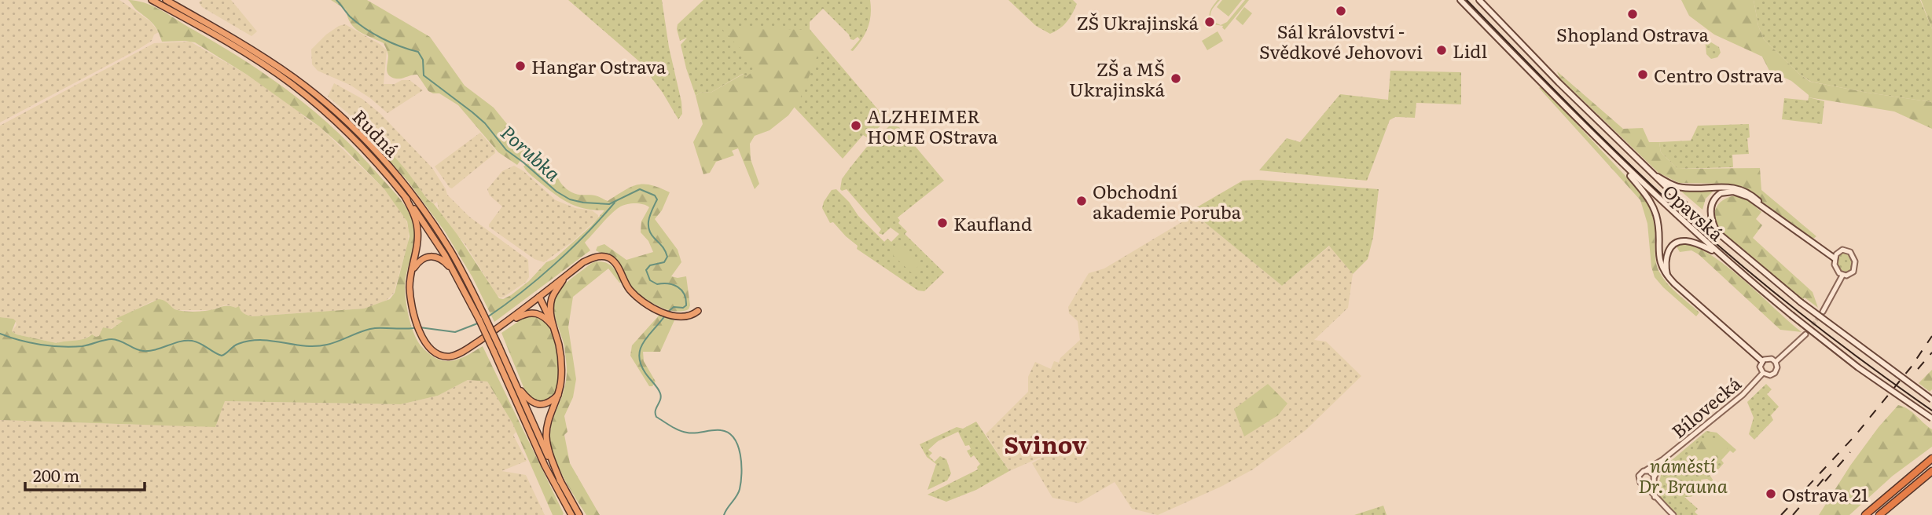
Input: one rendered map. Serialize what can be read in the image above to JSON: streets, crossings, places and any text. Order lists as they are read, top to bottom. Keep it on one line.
{"streets":{"highway":["Rudná"],"main road":["Opavská"],"street":["Bílovecká"]},"districts":["Svinov"],"water":["Porubka"],"parks":["náměstí Dr. Brauna"],"places":["Sál království - Svědkové Jehovovi","Shopland Ostrava","ZŠ Ukrajinská","Lidl","Hangar Ostrava","Centro Ostrava","ZŠ a MŠ Ukrajinská","ALZHEIMER HOME OStrava","Obchodní akademie Poruba","Kaufland","Ostrava 21"],"scale_bar":"200 m"}
